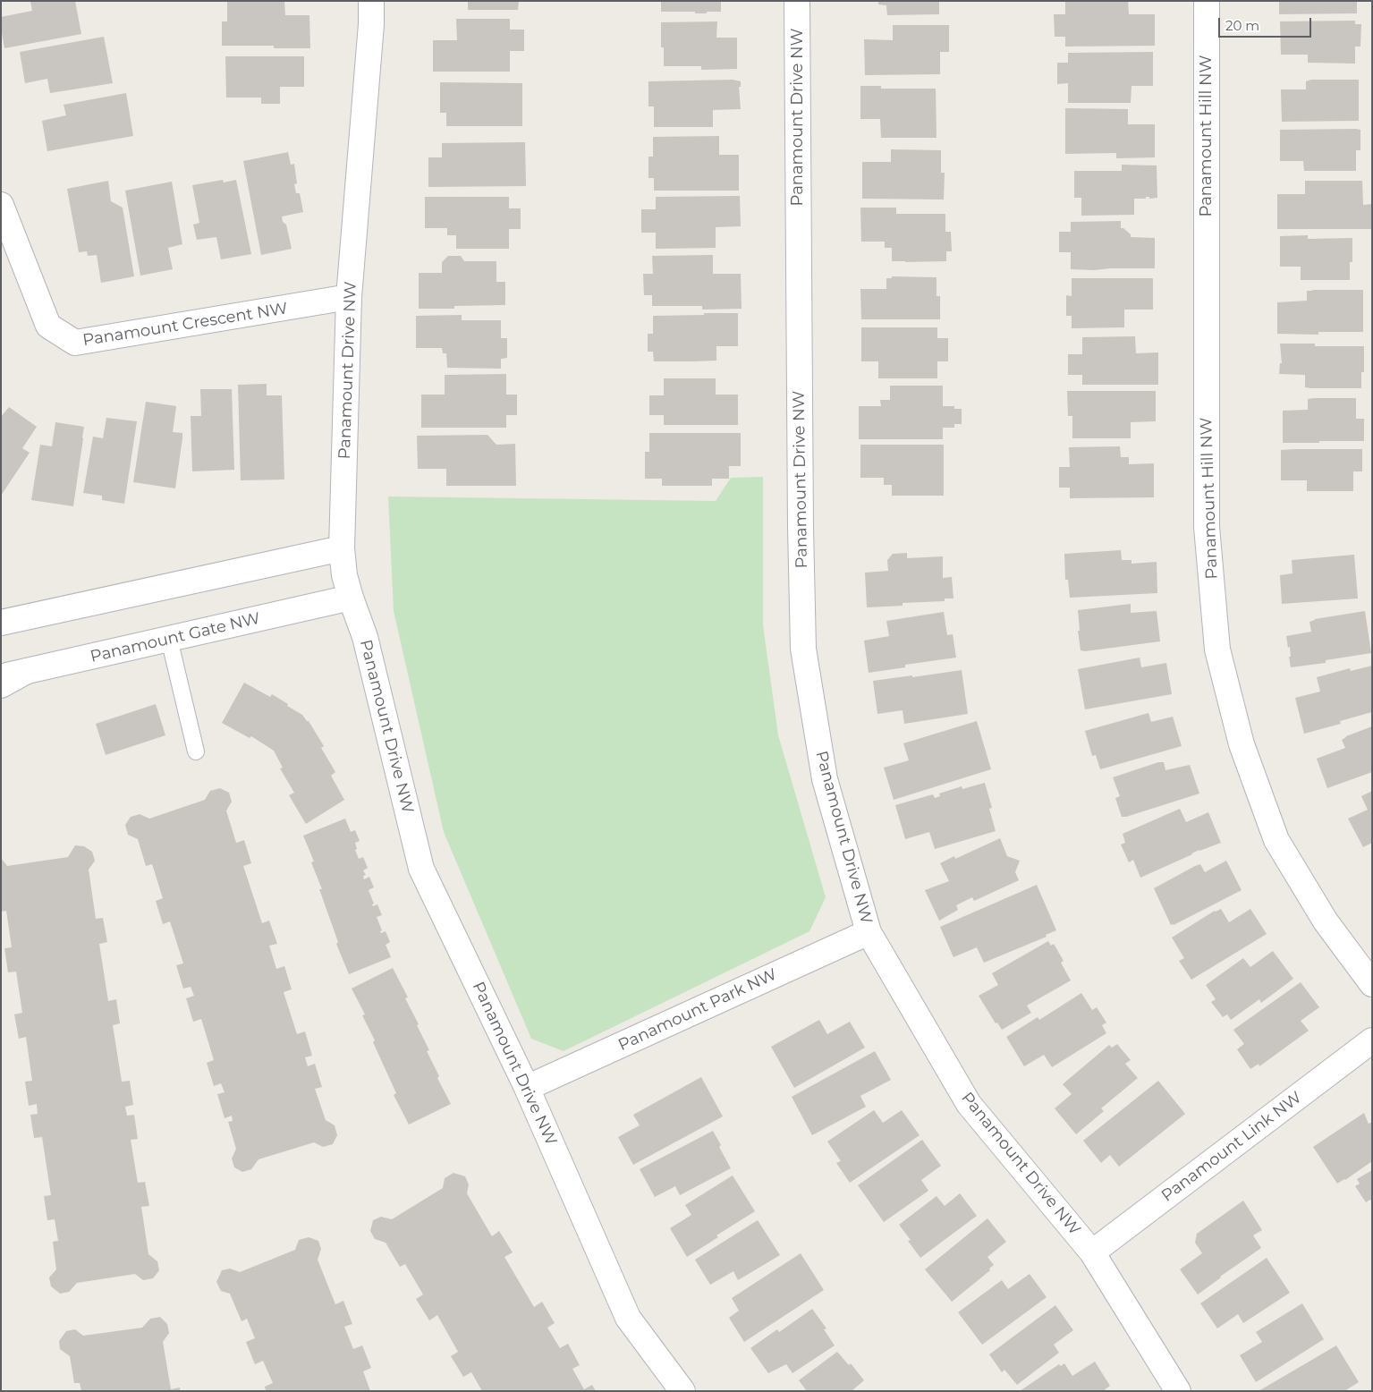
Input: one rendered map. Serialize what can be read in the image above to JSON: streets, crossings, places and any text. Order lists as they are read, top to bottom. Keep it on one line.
{"streets":{"street":["Panamount Drive NW","Panamount Hill NW","Panamount Crescent NW","Panamount Gate NW","Panamount Park NW","Panamount Link NW"]},"crossings":[["Panamount Drive NW","Panamount Crescent NW"],["Panamount Drive NW","Panamount Gate NW"],["Panamount Drive NW","Panamount Park NW"],["Panamount Drive NW","Panamount Link NW"]],"scale_bar":"20 m"}
